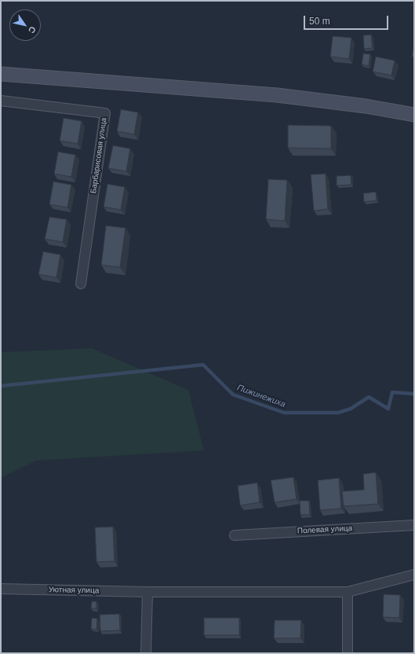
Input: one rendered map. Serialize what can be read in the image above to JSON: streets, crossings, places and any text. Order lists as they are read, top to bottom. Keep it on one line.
{"streets":{"street":["Барбарисовая улица","Полевая улица","Уютная улица"]},"water":["Пижинежиха"],"scale_bar":"50 m","north":"bottom right"}
